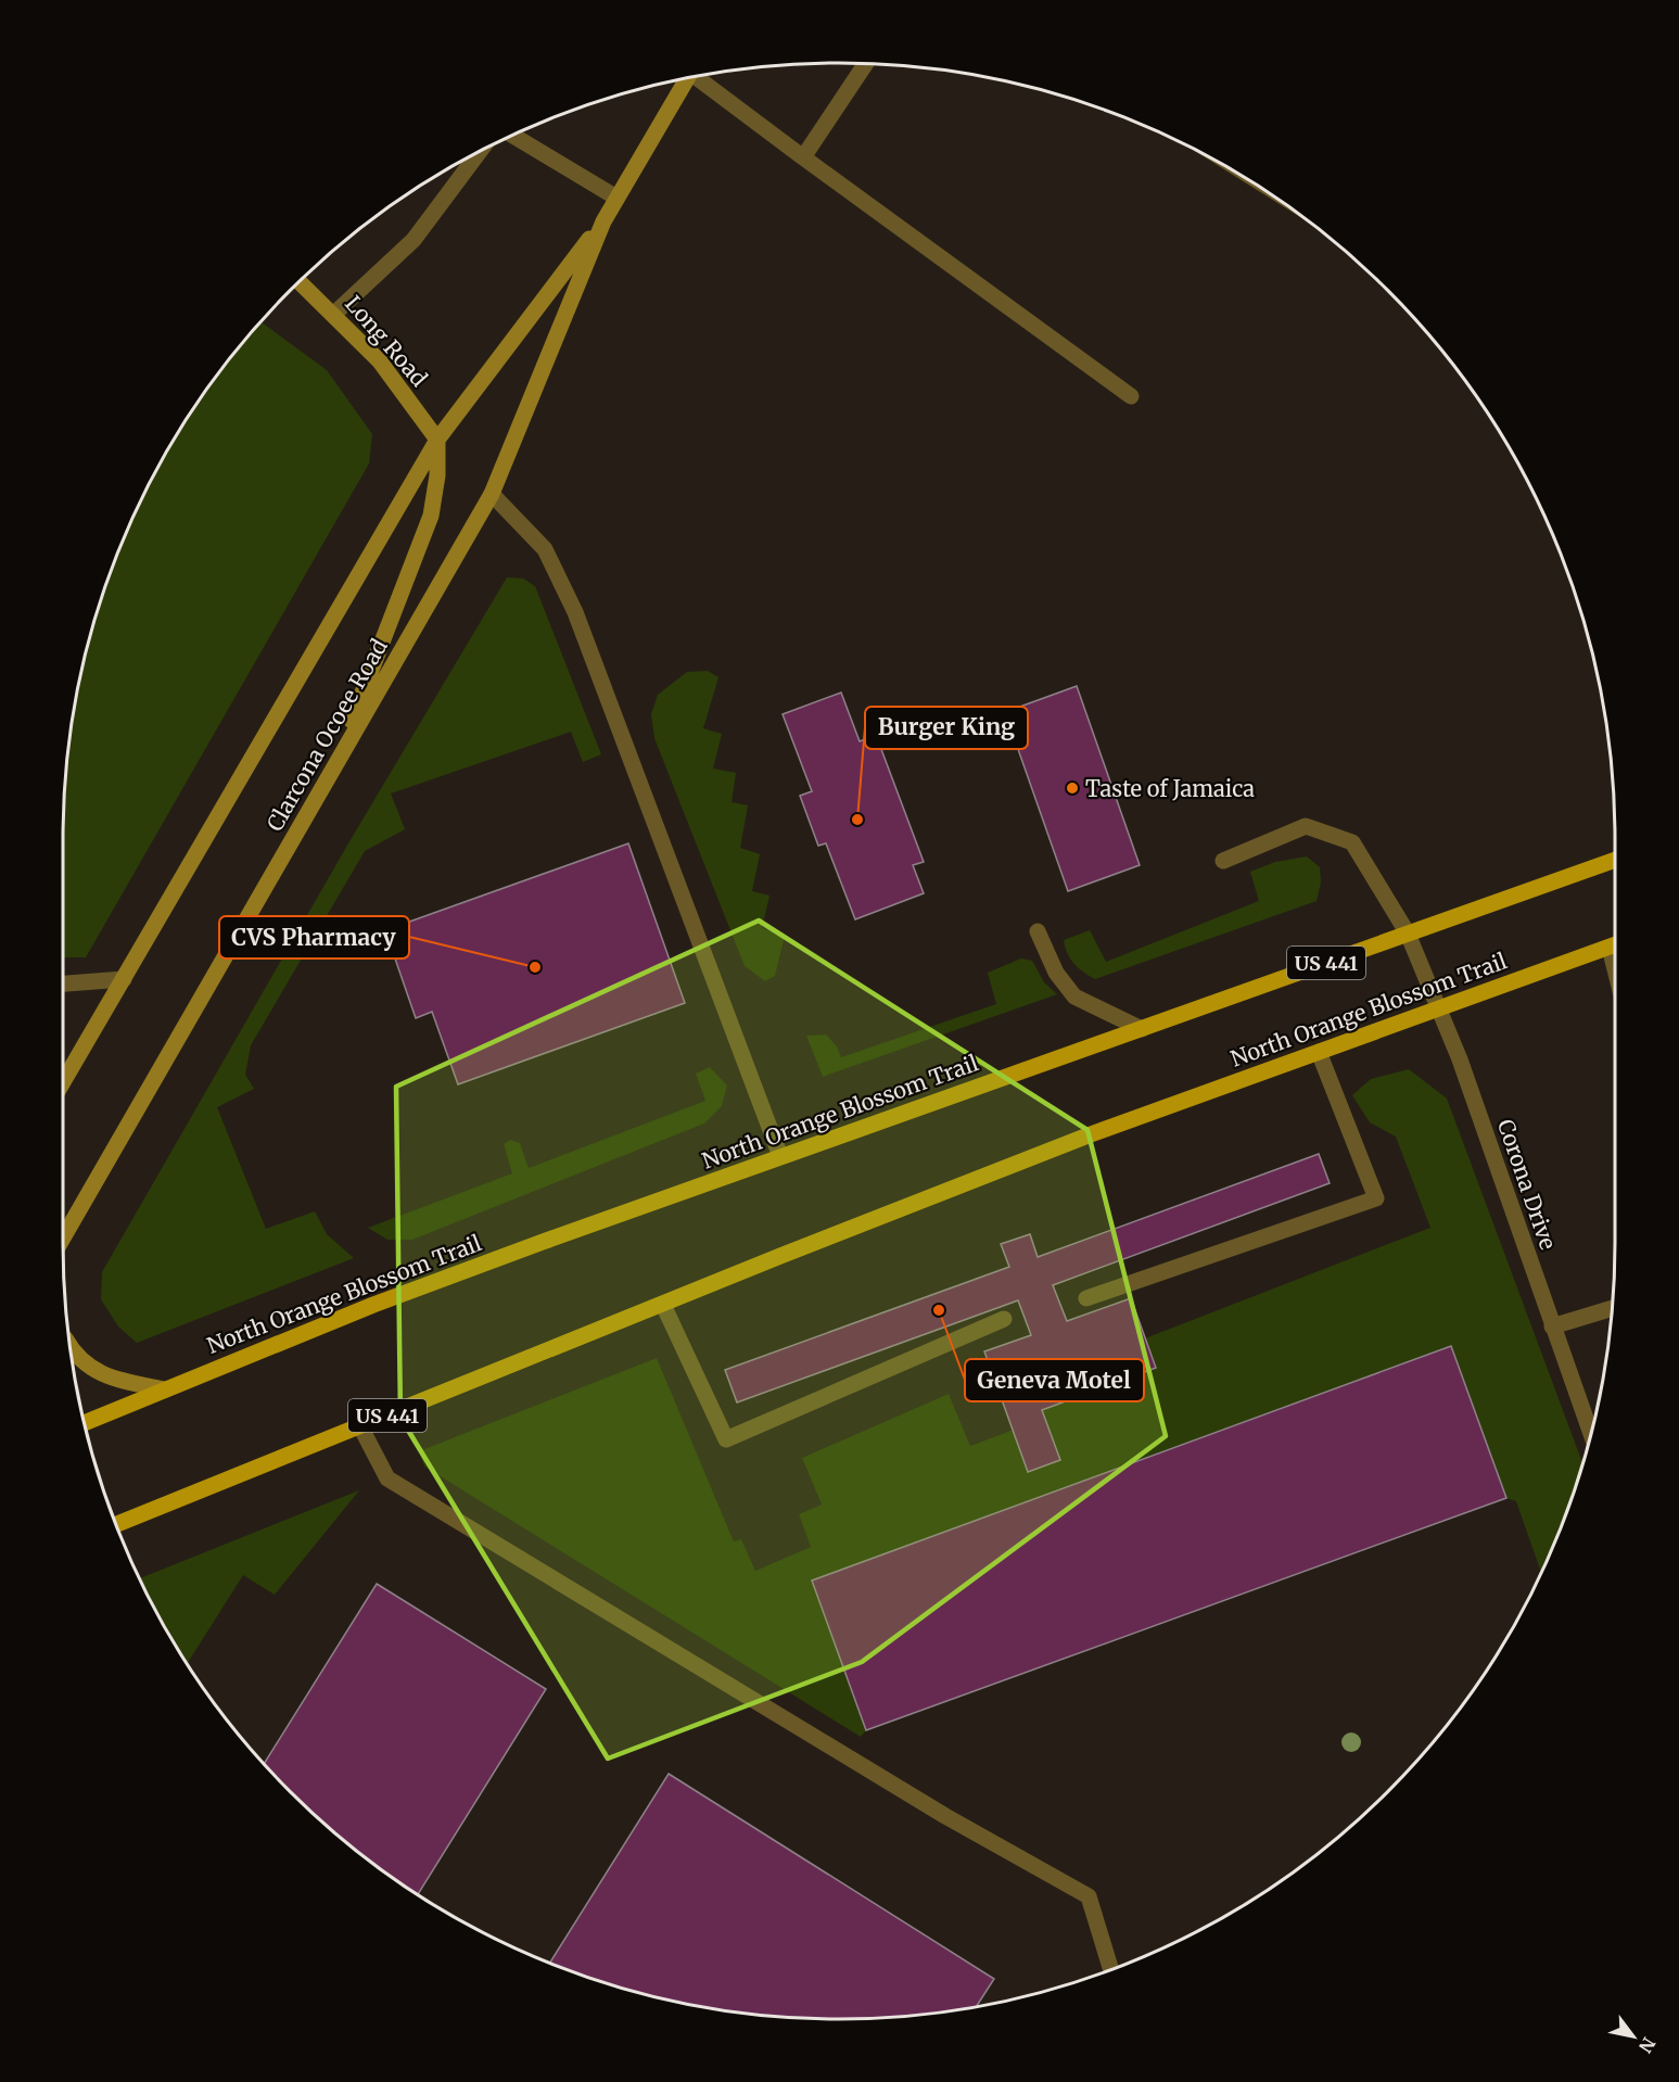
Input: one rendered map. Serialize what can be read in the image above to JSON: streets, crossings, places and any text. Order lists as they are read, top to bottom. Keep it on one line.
{"streets":{"main road":["Long Road","Clarcona Ocoee Road","US 441","North Orange Blossom Trail"],"street":["Corona Drive"]},"crossings":[["Long Road","Clarcona Ocoee Road"],["North Orange Blossom Trail","Corona Drive"]],"places":["Taste of Jamaica","Burger King","CVS Pharmacy","Geneva Motel"],"north":"bottom right"}
